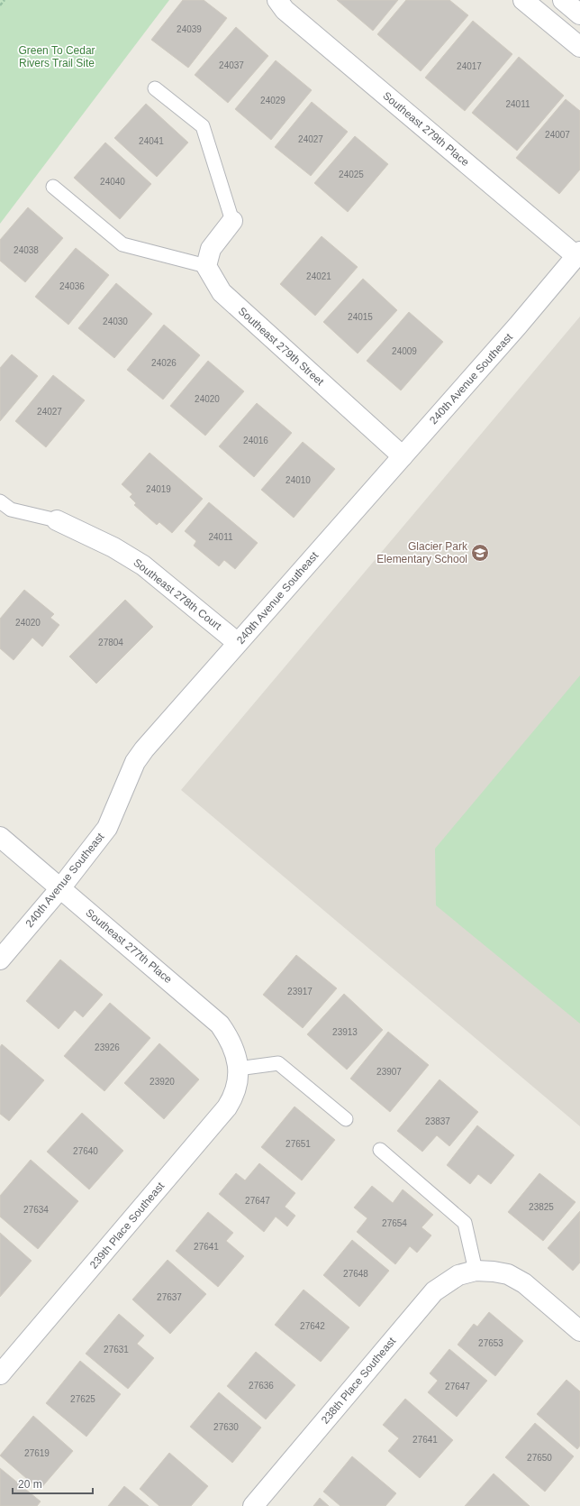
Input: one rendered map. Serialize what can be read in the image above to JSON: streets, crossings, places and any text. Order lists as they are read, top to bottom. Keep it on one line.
{"streets":{"street":["Southeast 279th Place","Southeast 279th Street","240th Avenue Southeast","Southeast 278th Court","Southeast 277th Place","239th Place Southeast","238th Place Southeast"]},"crossings":[["Southeast 279th Place","240th Avenue Southeast"],["Southeast 279th Street","240th Avenue Southeast"],["240th Avenue Southeast","Southeast 278th Court"],["240th Avenue Southeast","Southeast 277th Place"],["Southeast 277th Place","239th Place Southeast"]],"parks":["Green To Cedar Rivers Trail Site"],"places":{"school or university":["Glacier Park Elementary School"]},"house_numbers":["24039","24037","24017","24029","24011","24007","24027","24041","24025","24040","24038","24021","24036","24015","24030","24009","24026","24020","24027","24016","24010","24019","24011","24020","27804","23917","23913","23926","23907","23920","23837","27651","27640","27647","23825","27634","27654","27641","27648","27637","27642","27653","27631","27636","27647","27625","27630","27641","27619","27650"],"scale_bar":"20 m"}
